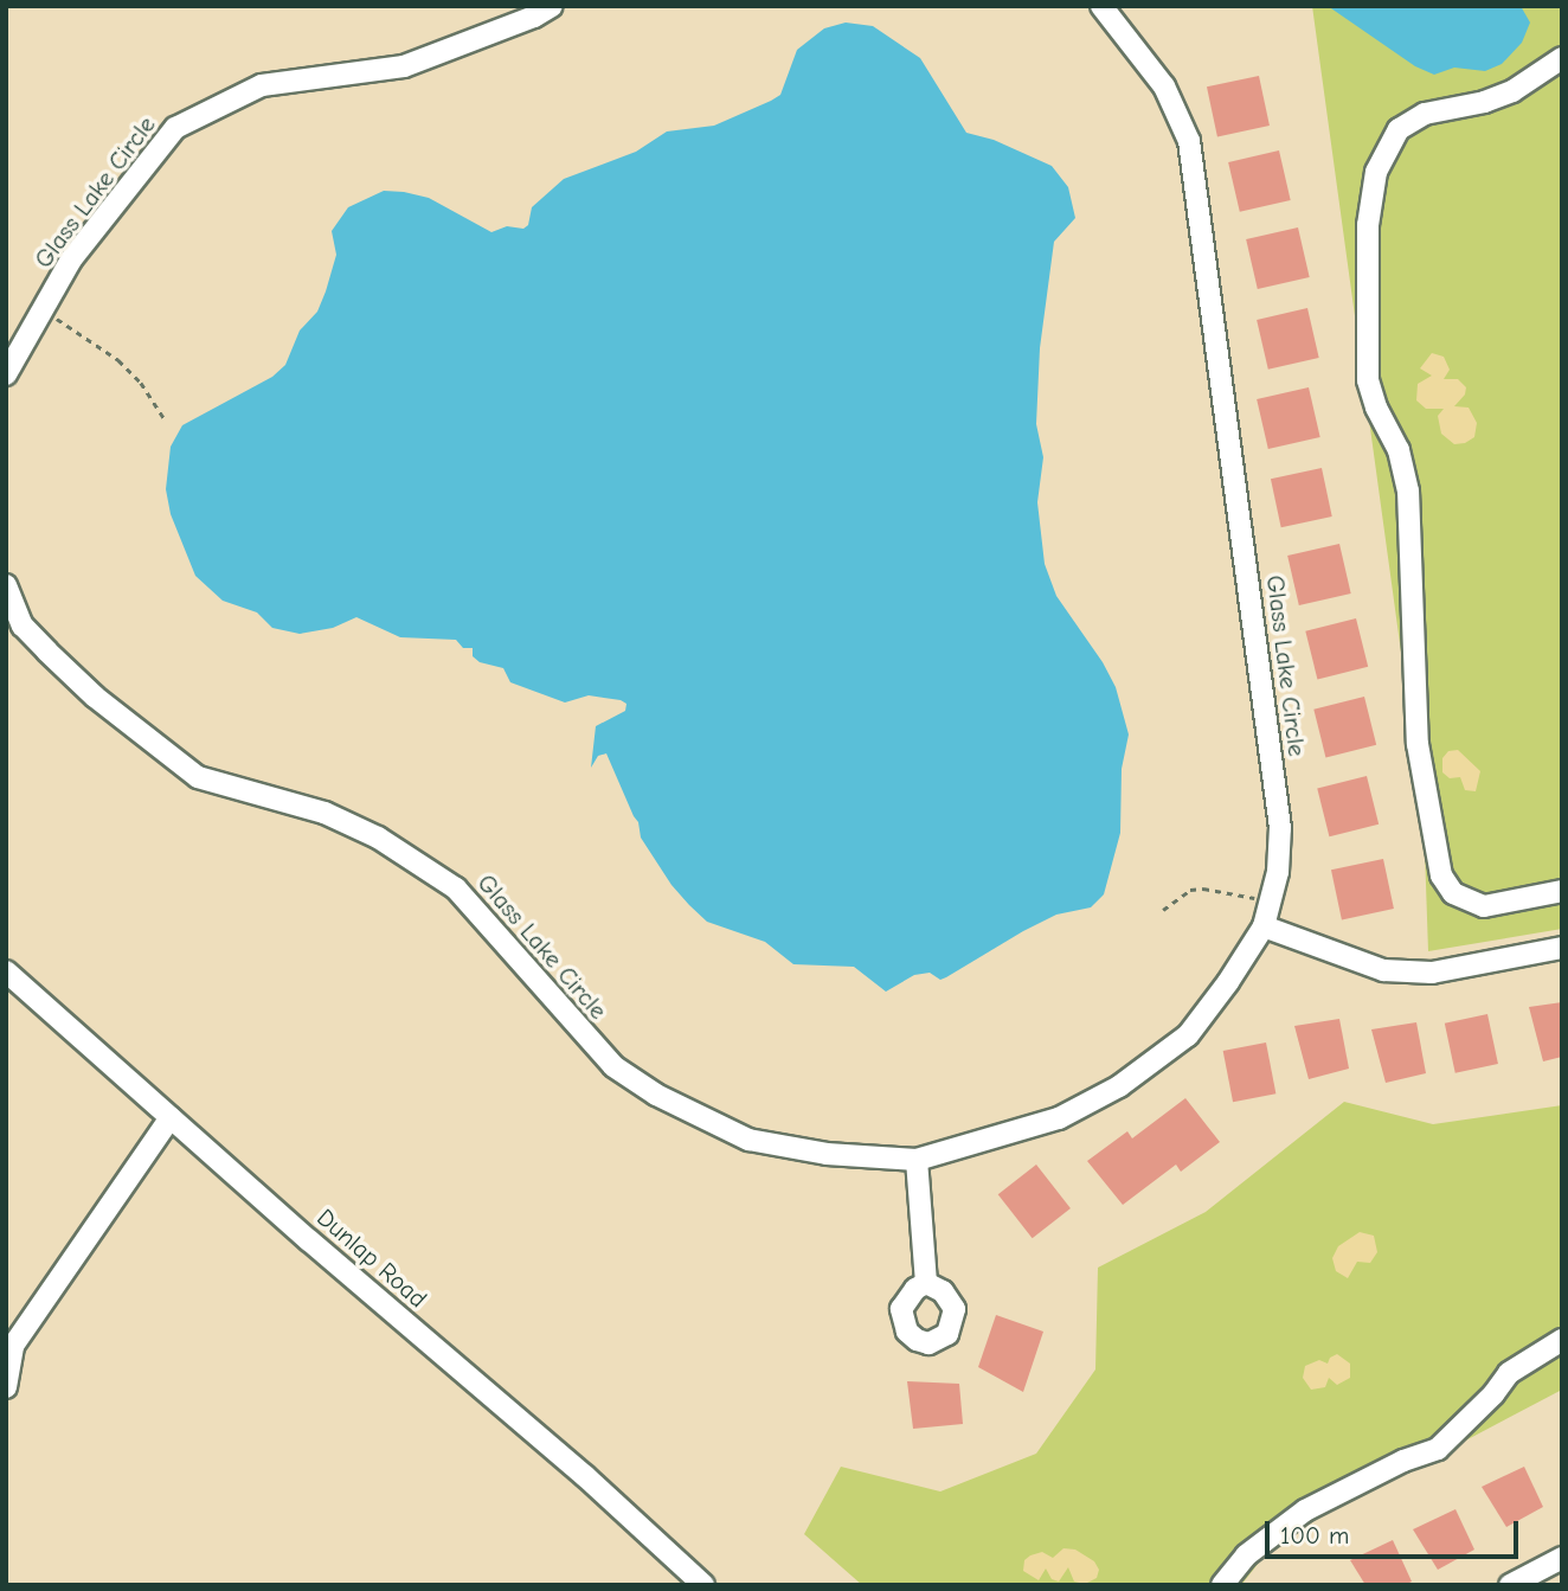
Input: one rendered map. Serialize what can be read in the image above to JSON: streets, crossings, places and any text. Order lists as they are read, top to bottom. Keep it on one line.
{"streets":{"street":["Glass Lake Circle","Dunlap Road"]},"scale_bar":"100 m"}
